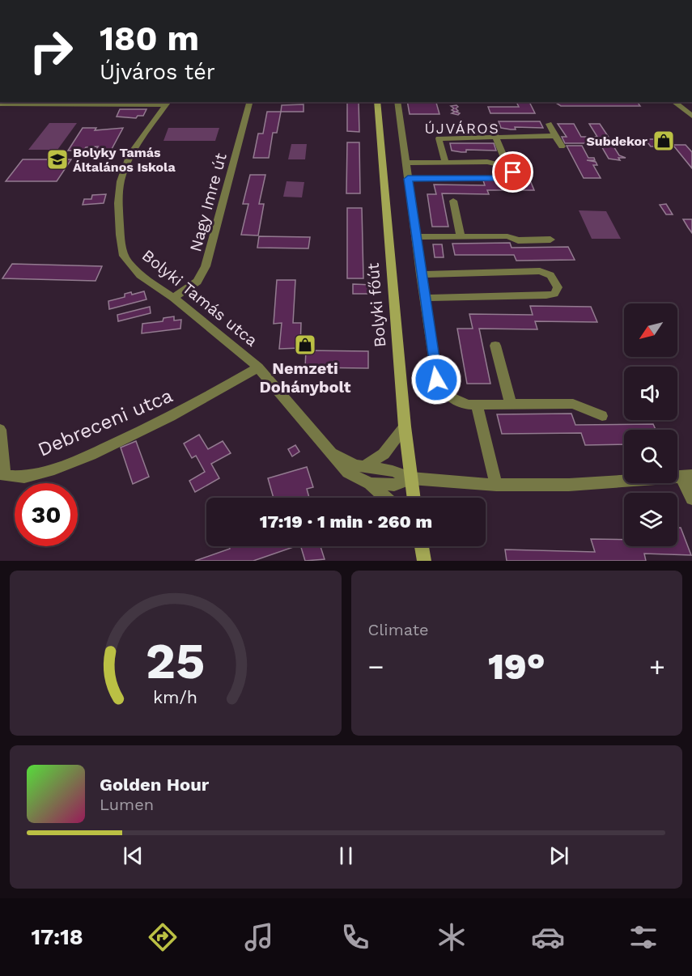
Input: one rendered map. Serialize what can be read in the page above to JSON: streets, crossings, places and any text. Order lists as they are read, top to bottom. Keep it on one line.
{"streets":{"main road":["Bolyki főút"],"street":["Nagy Imre út","Bolyki Tamás utca","Debreceni utca"]},"crossings":[["Nagy Imre út","Bolyki Tamás utca"],["Bolyki Tamás utca","Bolyki főút"],["Bolyki Tamás utca","Debreceni utca"]],"districts":["ÚJVÁROS"],"places":{"shop":["Subdekor","Nemzeti Dohánybolt"],"school or university":["Bolyky Tamás Általános Iskola"]},"north":"bottom left","page":{"turn":["180 m","Újváros tér"],"limit":"30","trip":"17:19 · 1 min · 260 m","tile":"Climate","heat":["−","19°","+"],"song":["Golden Hour","Lumen"],"tabs":"17:18","gauge":["25","km/h"]}}
